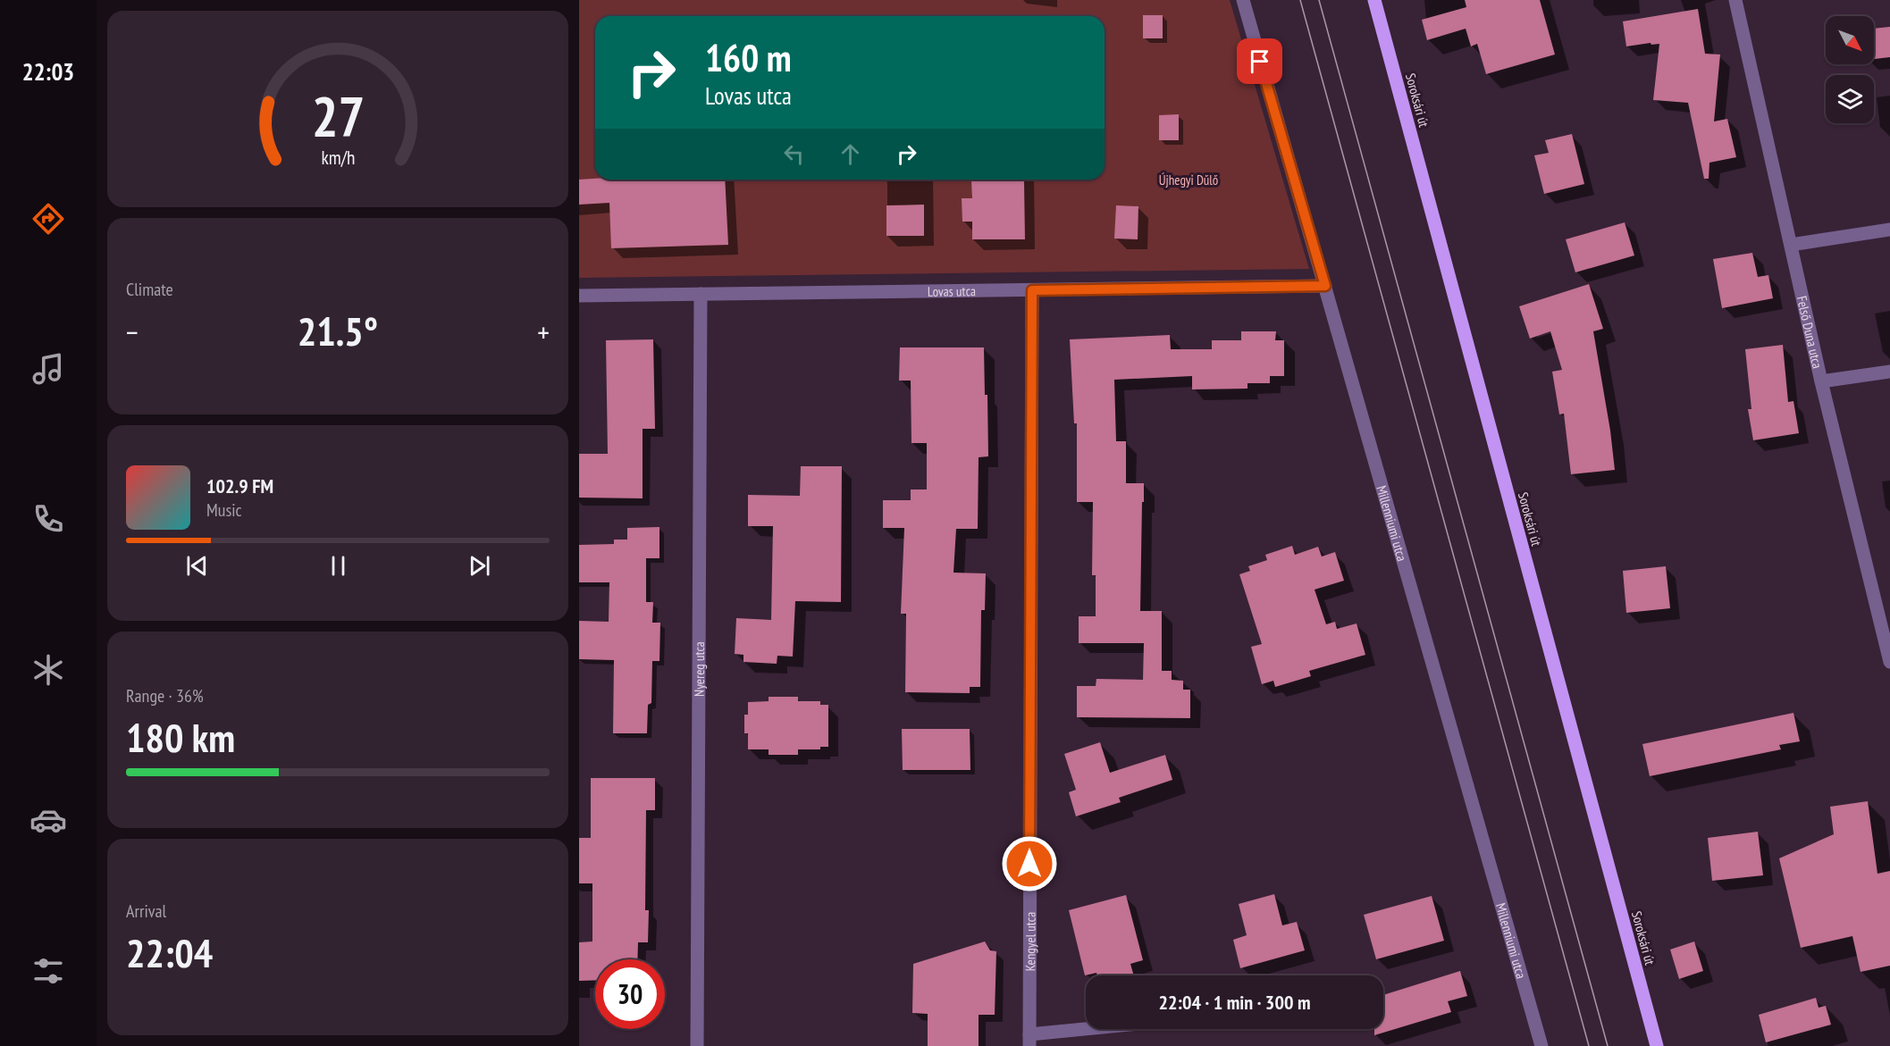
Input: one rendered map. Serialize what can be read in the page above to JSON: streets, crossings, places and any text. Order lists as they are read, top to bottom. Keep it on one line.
{"streets":{"main road":["Soroksári út"],"street":["Lovas utca","Felső Duna utca","Millenniumi utca","Nyereg utca","Kengyel utca"]},"crossings":[["Lovas utca","Millenniumi utca"],["Lovas utca","Nyereg utca"],["Lovas utca","Kengyel utca"]],"parks":["Újhegyi Dűlő"],"north":"bottom right","page":{"tabs":"22:03","turn":["160 m","Lovas utca"],"tile":["Climate",["Range · 36%","180 km"],["Arrival","22:04"]],"heat":["−","21.5°","+"],"song":["102.9 FM","Music"],"limit":"30","trip":"22:04 · 1 min · 300 m","gauge":["27","km/h"]}}
